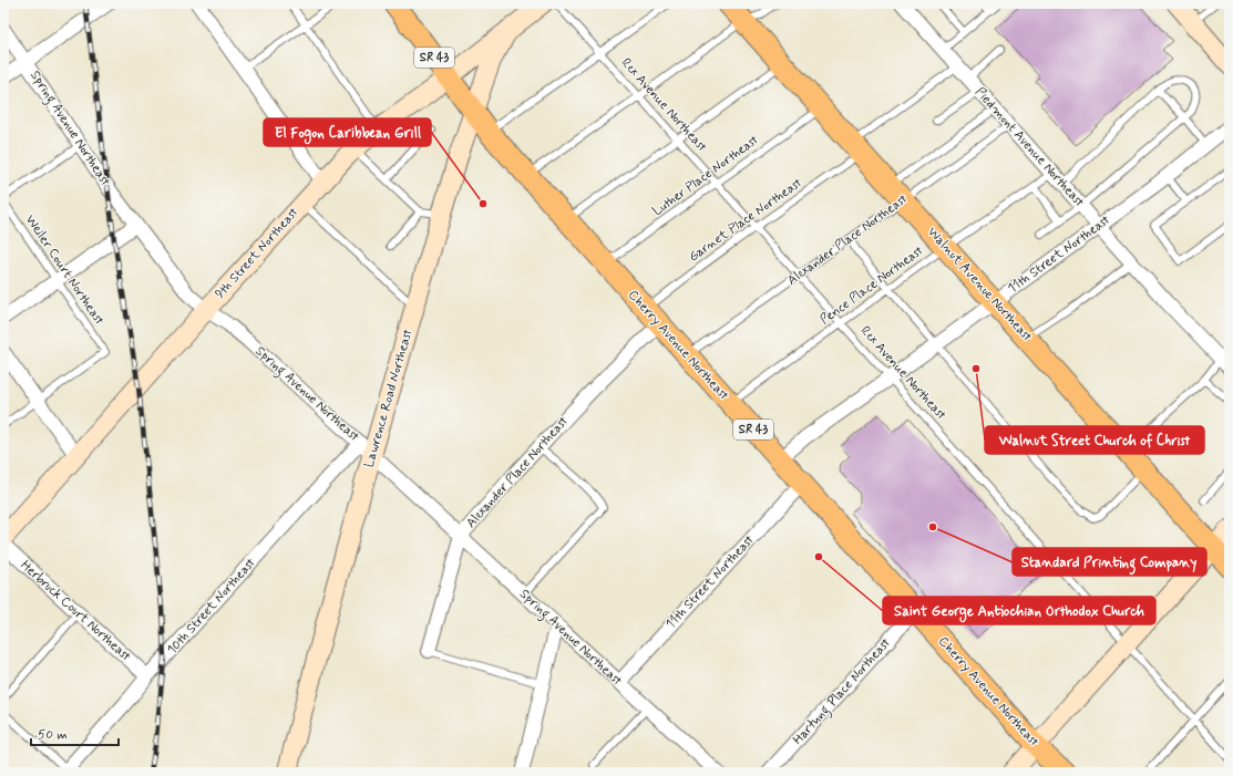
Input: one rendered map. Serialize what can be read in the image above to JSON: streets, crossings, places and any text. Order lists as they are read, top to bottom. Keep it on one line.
{"streets":{"main road":["SR 43","Walnut Avenue Northeast","Cherry Avenue Northeast"],"street":["Spring Avenue Northeast","Piedmont Avenue Northeast","Alexander Place Northeast","9th Street Northeast","11th Street Northeast","Lawrence Road Northeast","10th Street Northeast","Herbruck Court Northeast","Hartung Place Northeast"],"lane":["Rex Avenue Northeast","Luther Place Northeast","Garnet Place Northeast","Weiler Court Northeast","Pence Place Northeast"]},"crossings":[["Rex Avenue Northeast","Luther Place Northeast"],["Rex Avenue Northeast","Garnet Place Northeast"],["Rex Avenue Northeast","Alexander Place Northeast"],["Rex Avenue Northeast","11th Street Northeast"],["Rex Avenue Northeast","Pence Place Northeast"],["Spring Avenue Northeast","Alexander Place Northeast"],["Spring Avenue Northeast","9th Street Northeast"],["Spring Avenue Northeast","11th Street Northeast"],["Spring Avenue Northeast","Lawrence Road Northeast"],["Spring Avenue Northeast","10th Street Northeast"],["Piedmont Avenue Northeast","Garnet Place Northeast"],["Piedmont Avenue Northeast","Alexander Place Northeast"],["Piedmont Avenue Northeast","11th Street Northeast"],["Piedmont Avenue Northeast","Pence Place Northeast"],["Luther Place Northeast","Walnut Avenue Northeast"],["Luther Place Northeast","Cherry Avenue Northeast"],["Garnet Place Northeast","Alexander Place Northeast"],["Garnet Place Northeast","Walnut Avenue Northeast"],["Garnet Place Northeast","Cherry Avenue Northeast"],["Alexander Place Northeast","Walnut Avenue Northeast"],["Alexander Place Northeast","Cherry Avenue Northeast"],["9th Street Northeast","Cherry Avenue Northeast"],["9th Street Northeast","Lawrence Road Northeast"],["11th Street Northeast","Walnut Avenue Northeast"],["11th Street Northeast","Cherry Avenue Northeast"],["Walnut Avenue Northeast","Pence Place Northeast"],["Pence Place Northeast","Cherry Avenue Northeast"],["Cherry Avenue Northeast","Lawrence Road Northeast"],["Cherry Avenue Northeast","Hartung Place Northeast"],["Lawrence Road Northeast","10th Street Northeast"],["10th Street Northeast","Herbruck Court Northeast"]],"places":["El Fogon Caribbean Grill","Walnut Street Church of Christ","Standard Printing Company","Saint George Antiochian Orthodox Church"],"scale_bar":"50 m"}
